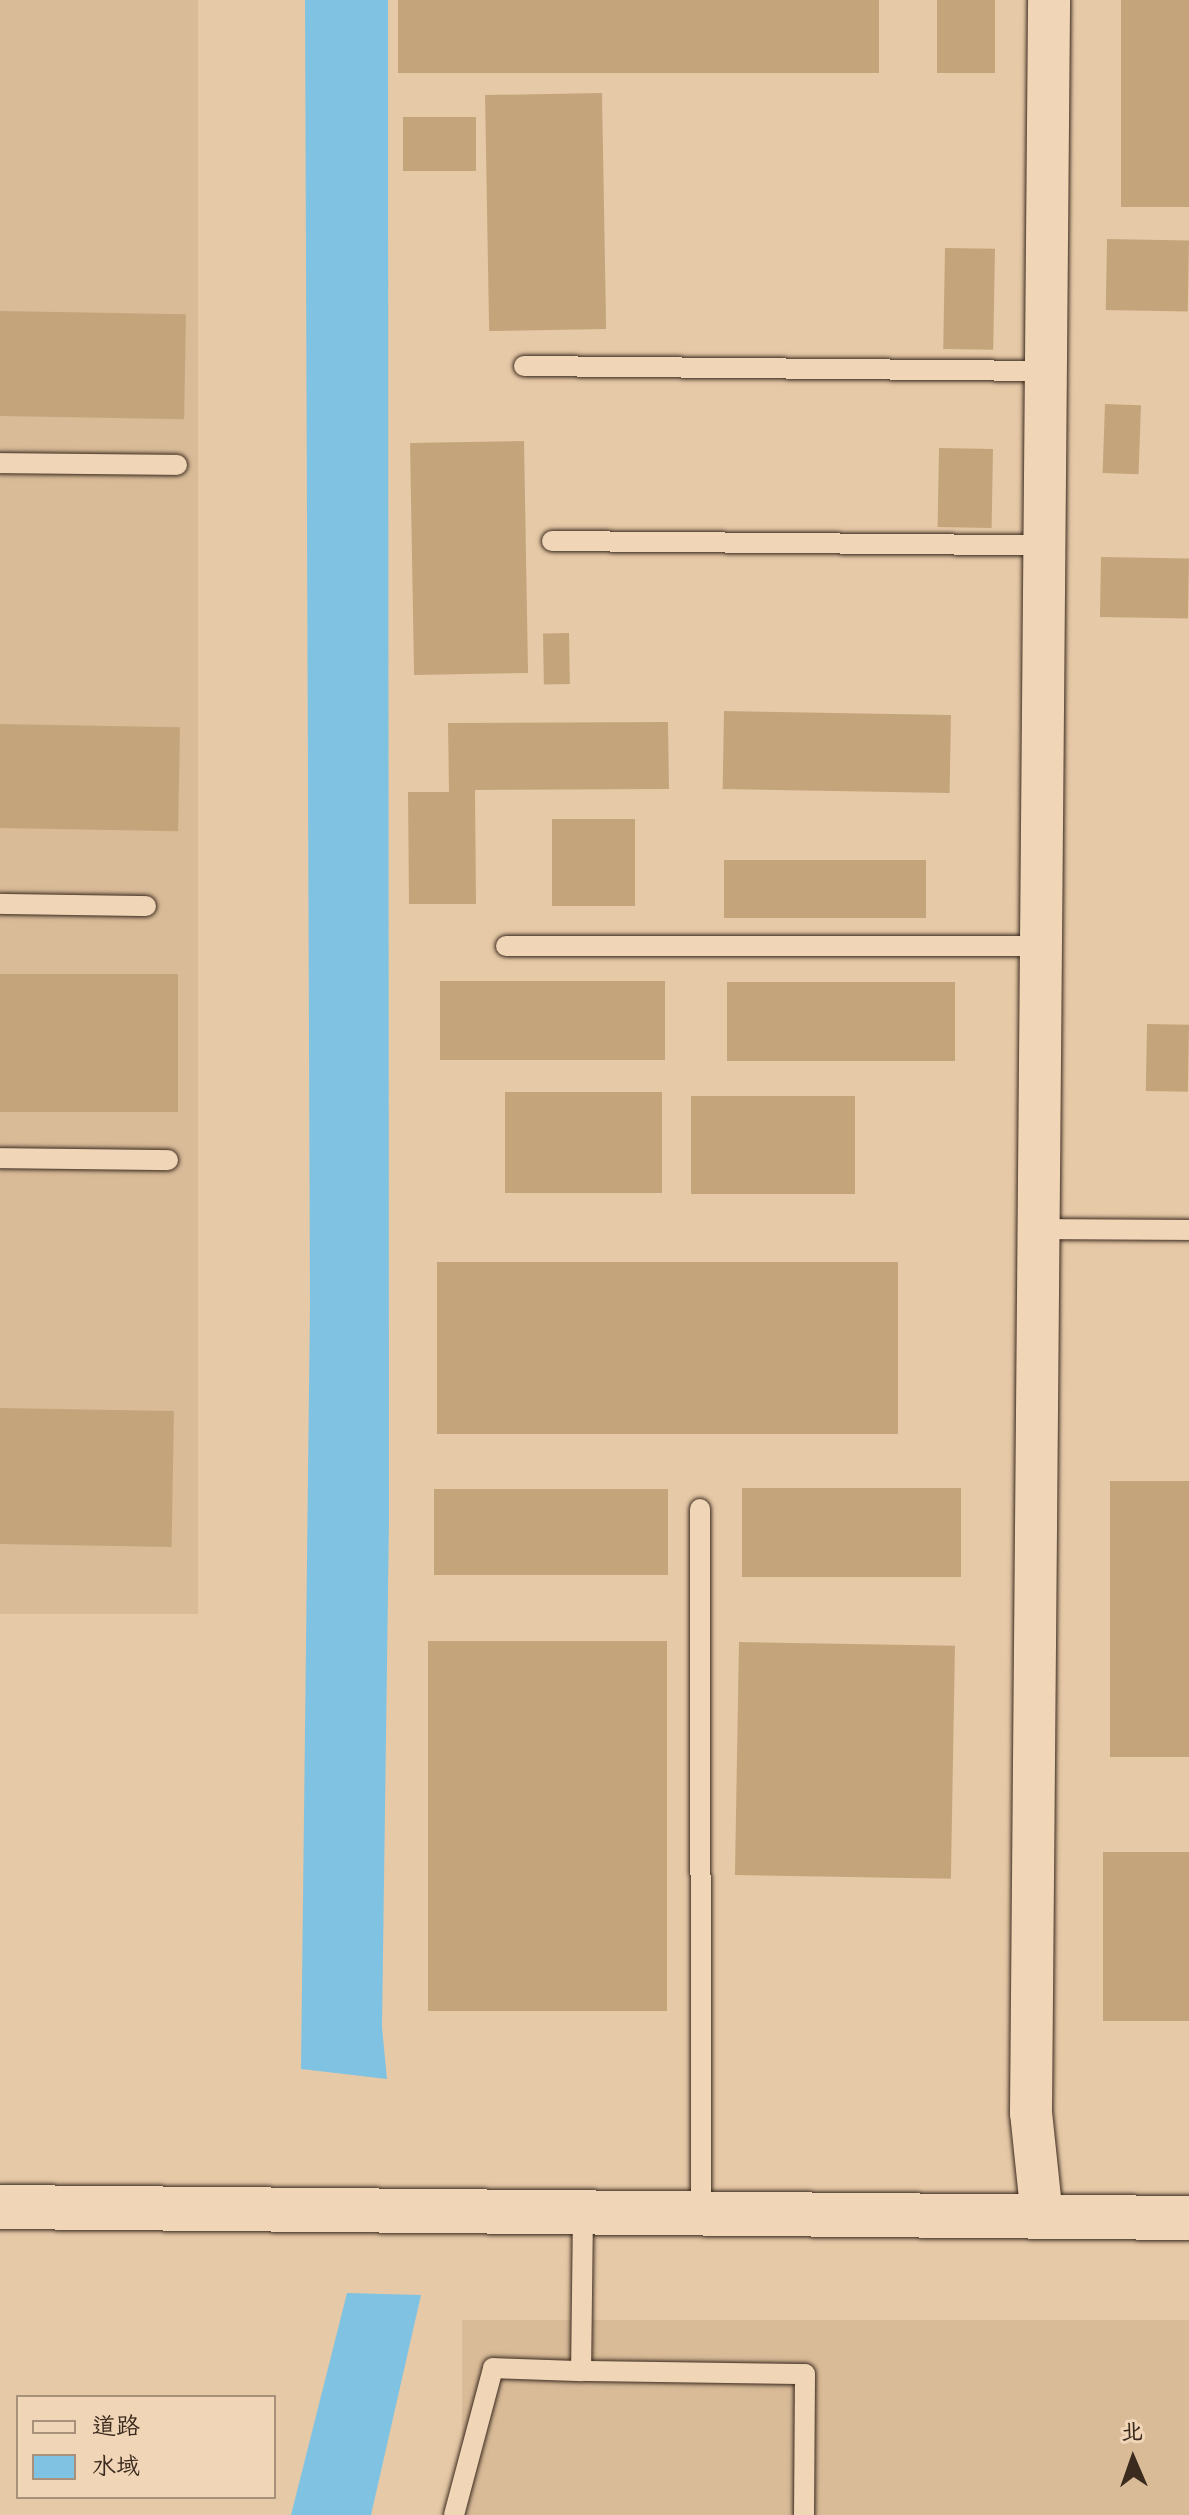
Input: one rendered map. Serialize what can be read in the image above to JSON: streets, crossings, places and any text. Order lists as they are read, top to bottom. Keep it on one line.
{"legend":["道路","水域"],"north":"top"}
